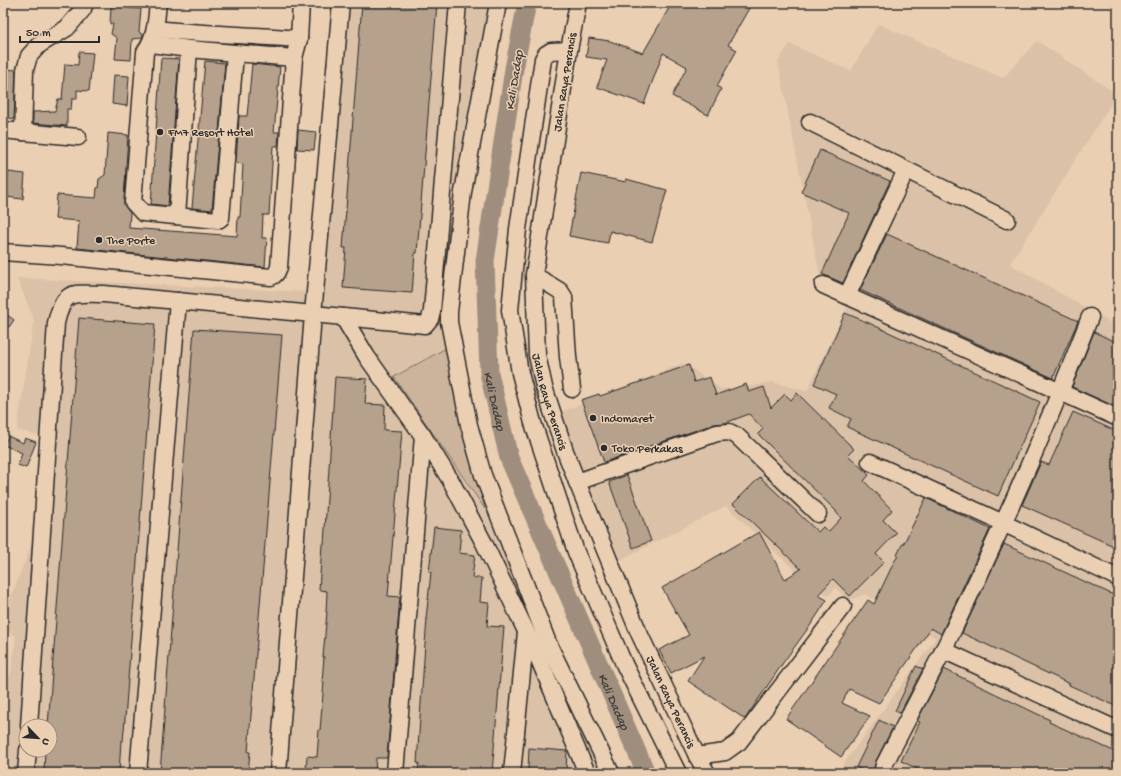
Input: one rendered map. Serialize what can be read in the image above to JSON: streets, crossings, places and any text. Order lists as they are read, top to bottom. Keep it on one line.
{"streets":{"street":["Jalan Raya Perancis"]},"water":["Kali Dadap"],"places":["FM7 Resort Hotel","The Porte","Indomaret","Toko Perkakas"],"scale_bar":"50 m","north":"bottom right"}
